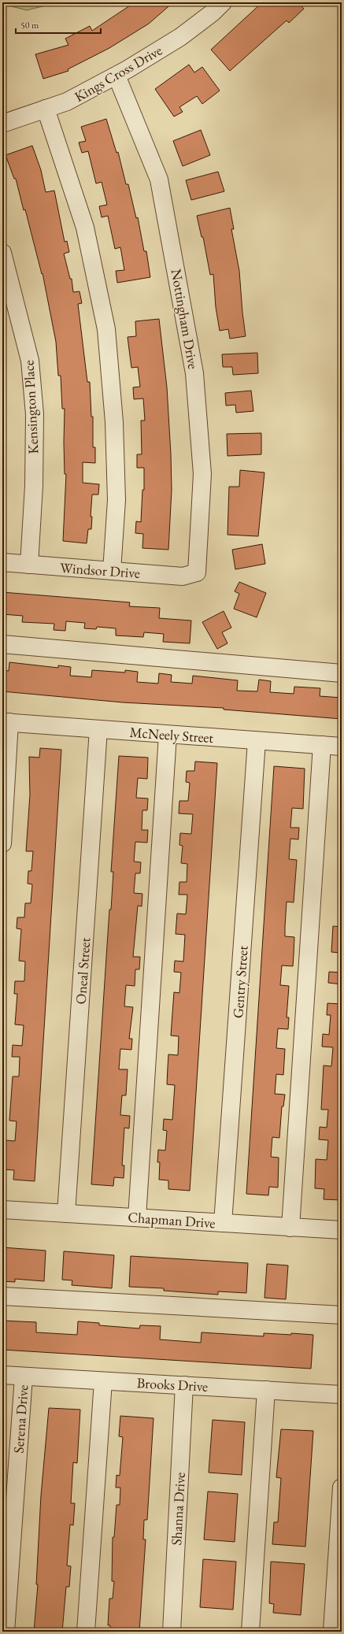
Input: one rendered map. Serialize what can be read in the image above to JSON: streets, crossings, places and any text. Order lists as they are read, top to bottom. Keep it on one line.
{"streets":{"street":["Kings Cross Drive","Nottingham Drive","Kensington Place","Windsor Drive","McNeely Street","Oneal Street","Gentry Street","Chapman Drive","Brooks Drive","Serena Drive","Shanna Drive"]},"crossings":[["Kings Cross Drive","Nottingham Drive"],["Nottingham Drive","Windsor Drive"],["Kensington Place","Windsor Drive"],["McNeely Street","Oneal Street"],["McNeely Street","Gentry Street"],["Oneal Street","Chapman Drive"],["Gentry Street","Chapman Drive"],["Brooks Drive","Serena Drive"],["Brooks Drive","Shanna Drive"]],"scale_bar":"50 m"}
